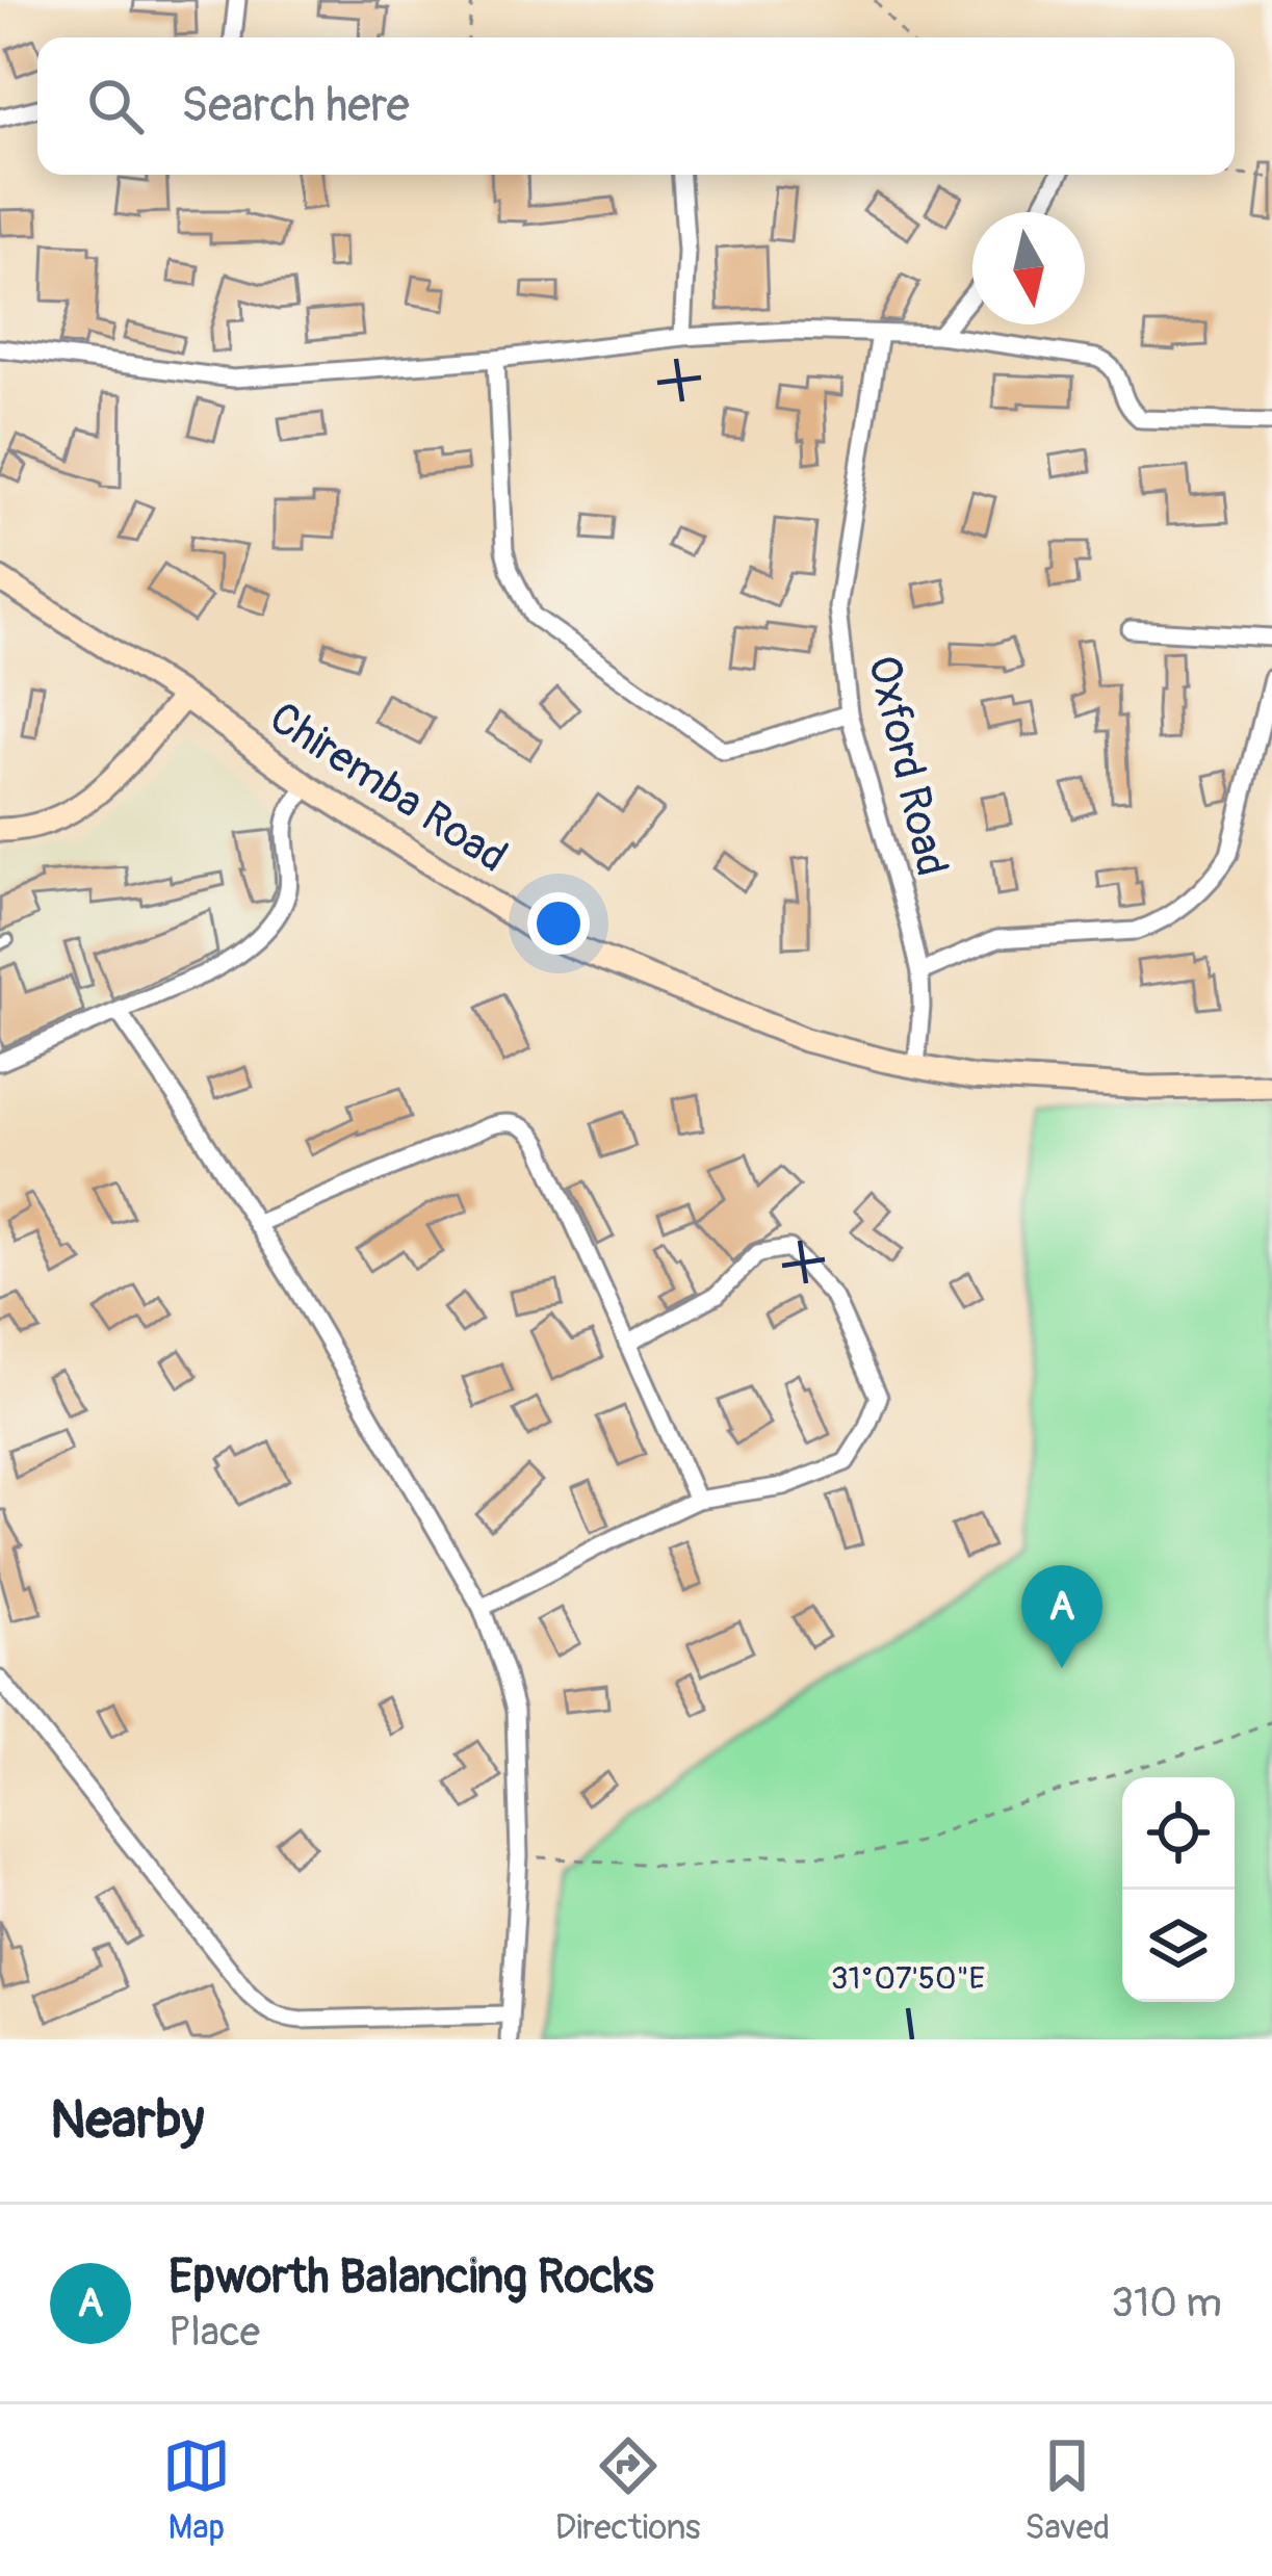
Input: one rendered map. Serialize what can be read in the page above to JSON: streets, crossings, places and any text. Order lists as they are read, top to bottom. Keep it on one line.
{"streets":{"main road":["Chiremba Road"],"street":["Oxford Road"]},"crossings":[["Oxford Road","Chiremba Road"]],"north":"bottom","page":{"search":"Search here","pins":"A","heading":"Nearby","list":[{"mark":"A","name":"Epworth Balancing Rocks","note":"Place","value":"310 m"}],"nav":["Map","Directions","Saved"]},"coordinates":["31°07'50\"E"]}
